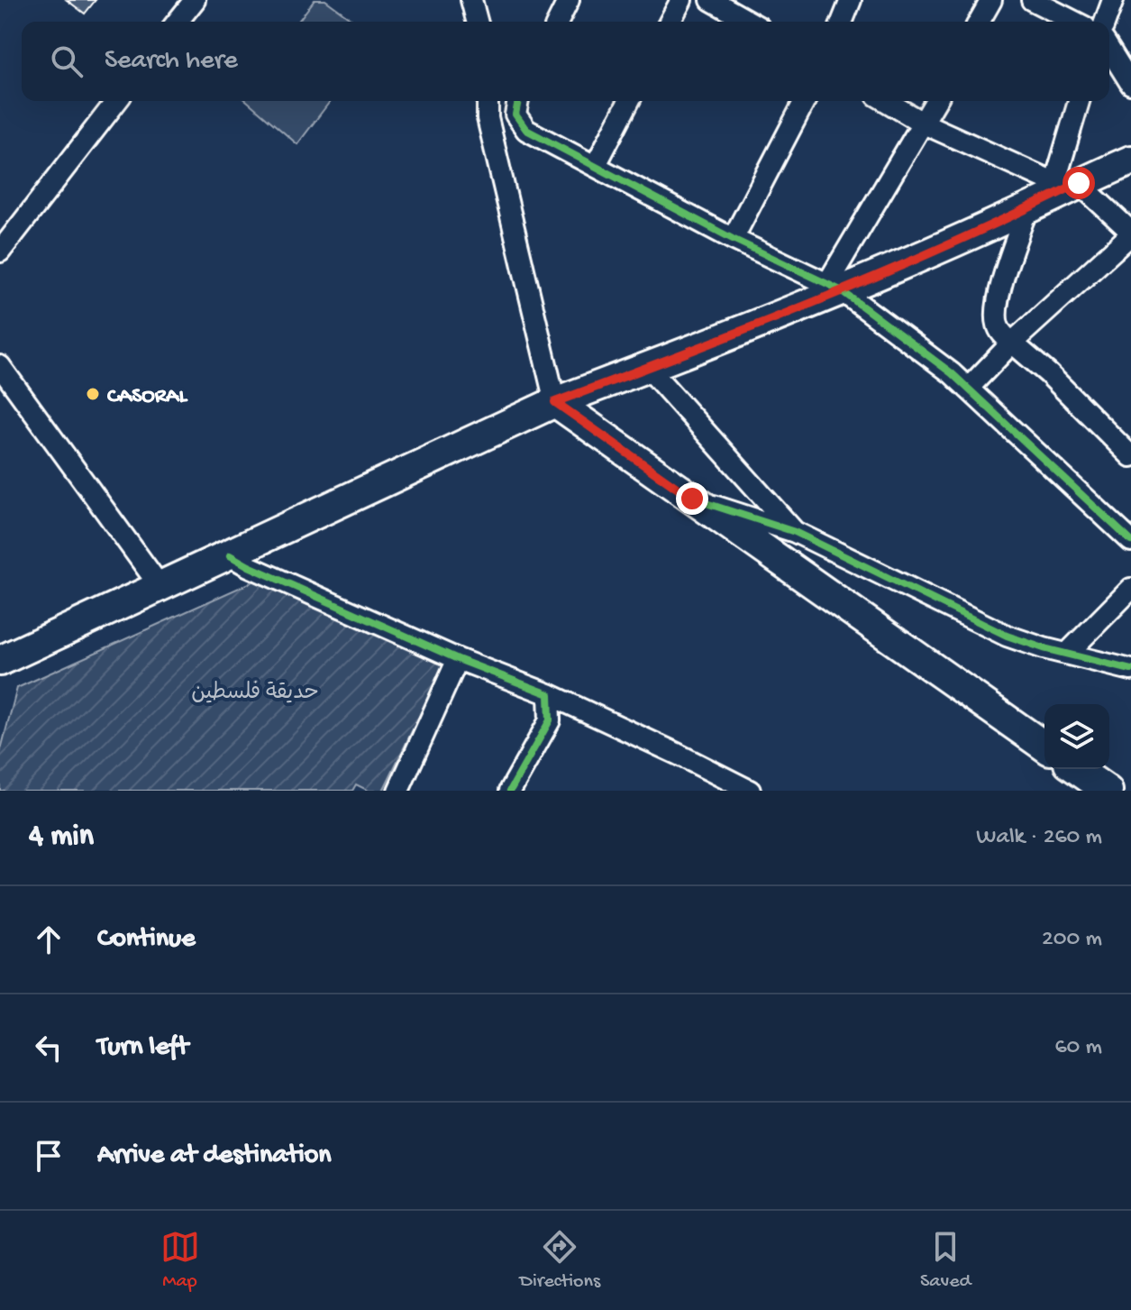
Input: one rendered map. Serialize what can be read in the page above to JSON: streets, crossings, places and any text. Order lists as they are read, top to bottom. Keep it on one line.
{"parks":["حديقة فلسطين"],"places":["CASORAL"],"page":{"search":"Search here","heading":["4 min","Walk · 260 m"],"list":[["Continue","200 m"],["Turn left","60 m"],"Arrive at destination"],"nav":["Map","Directions","Saved"]}}
